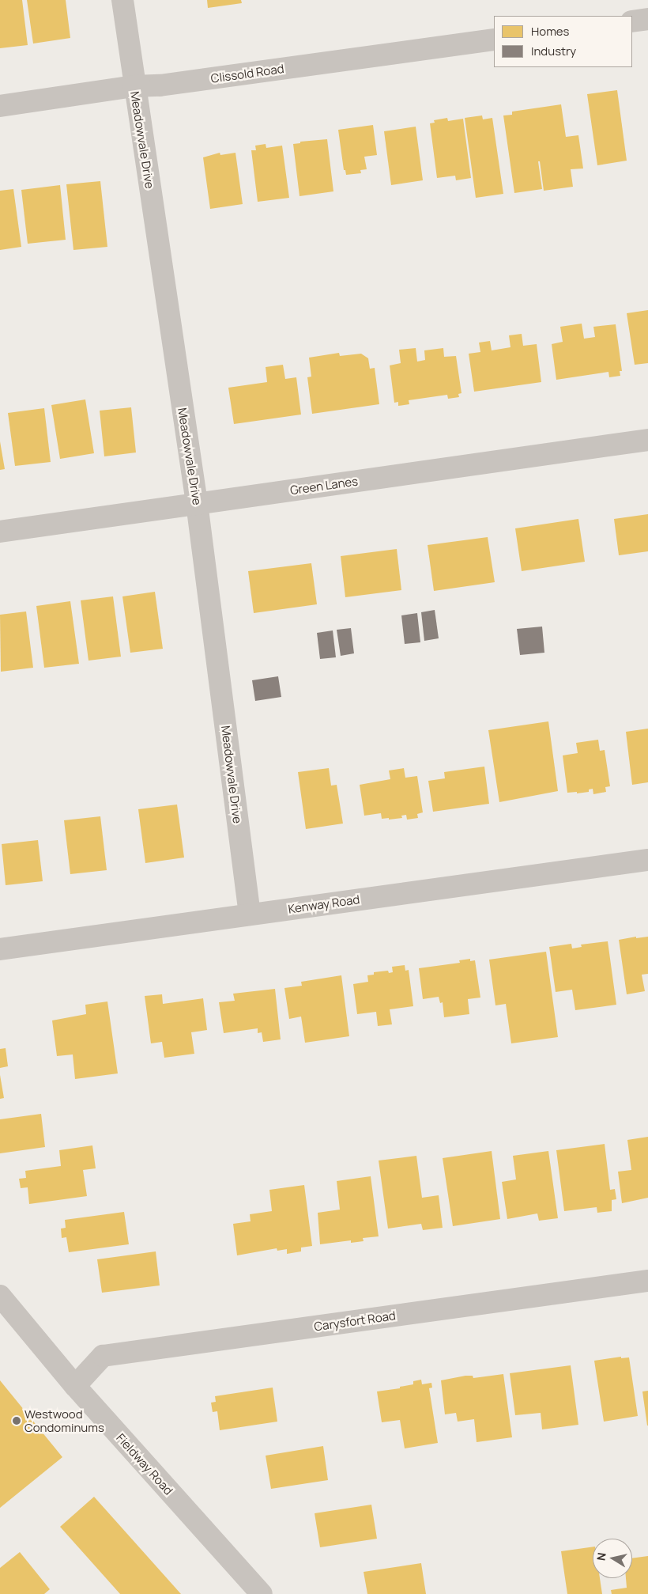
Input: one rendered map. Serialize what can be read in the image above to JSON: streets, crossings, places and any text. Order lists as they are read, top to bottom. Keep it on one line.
{"streets":{"street":["Clissold Road","Meadowvale Drive","Green Lanes","Kenway Road","Carysfort Road","Fieldway Road"]},"crossings":[["Clissold Road","Meadowvale Drive"],["Meadowvale Drive","Green Lanes"],["Meadowvale Drive","Kenway Road"],["Carysfort Road","Fieldway Road"]],"places":["Westwood Condominums"],"legend":["Homes","Industry"],"north":"left"}
